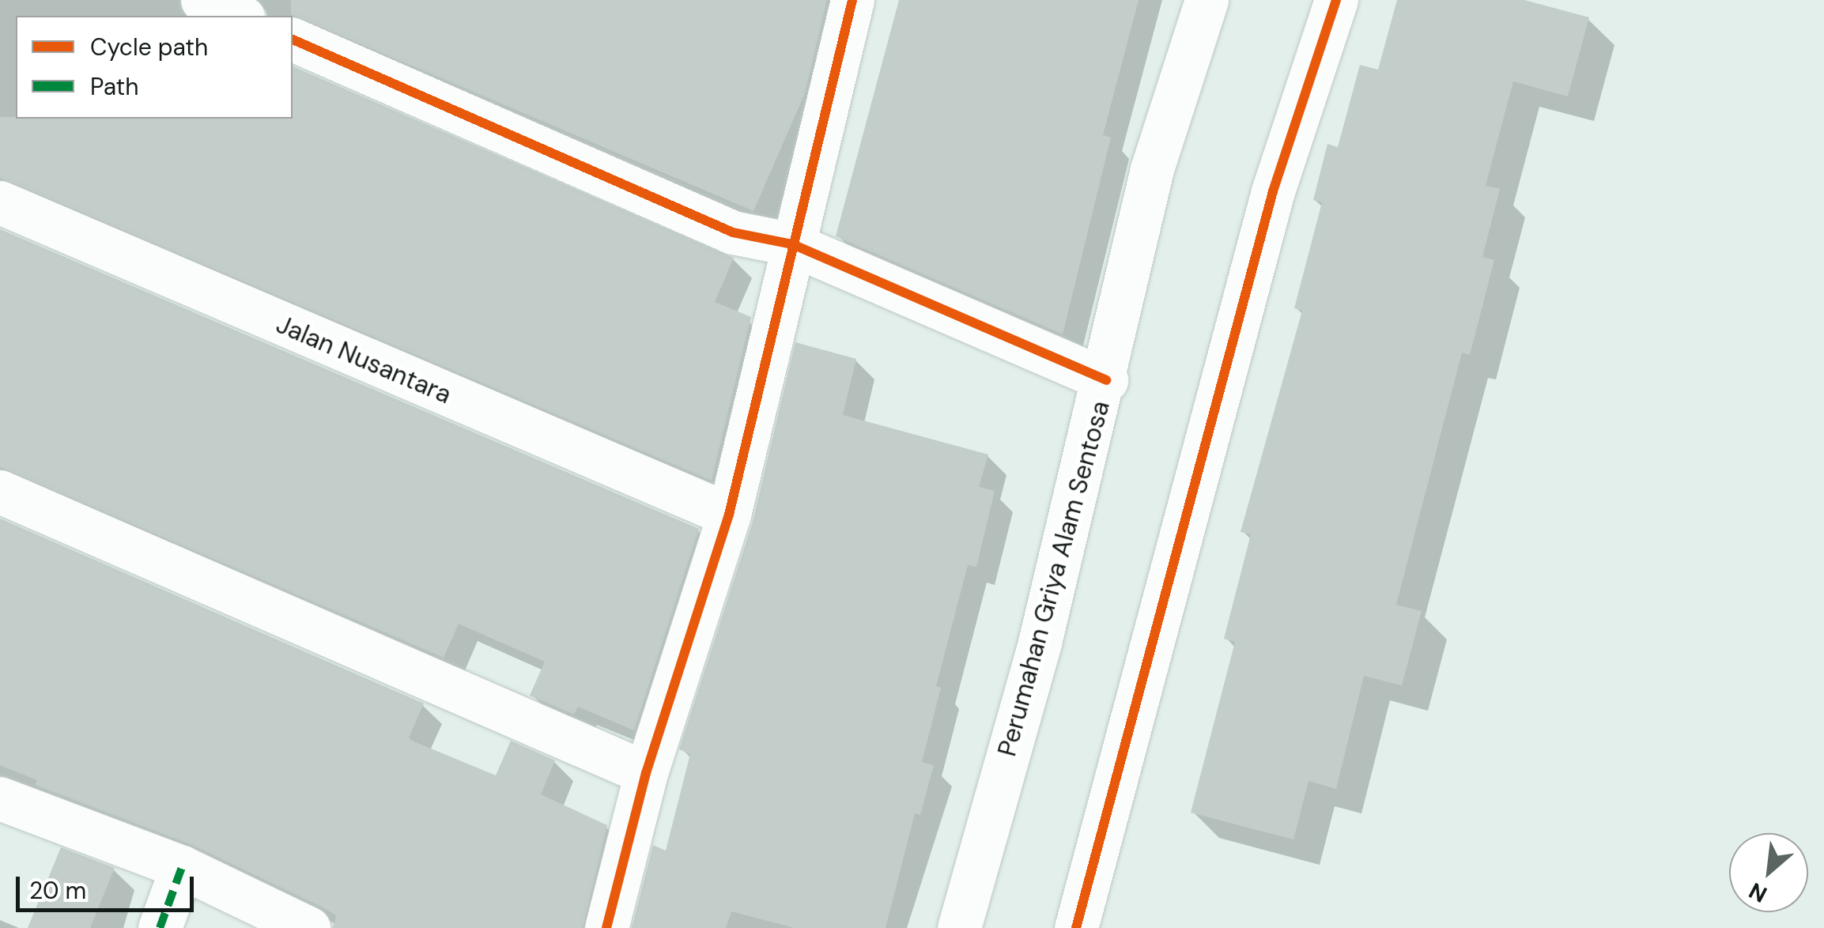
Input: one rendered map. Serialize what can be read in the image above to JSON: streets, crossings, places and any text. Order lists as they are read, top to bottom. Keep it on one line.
{"streets":{"street":["Jalan Nusantara","Perumahan Griya Alam Sentosa"]},"legend":["Cycle path","Path"],"scale_bar":"20 m","north":"bottom left"}
